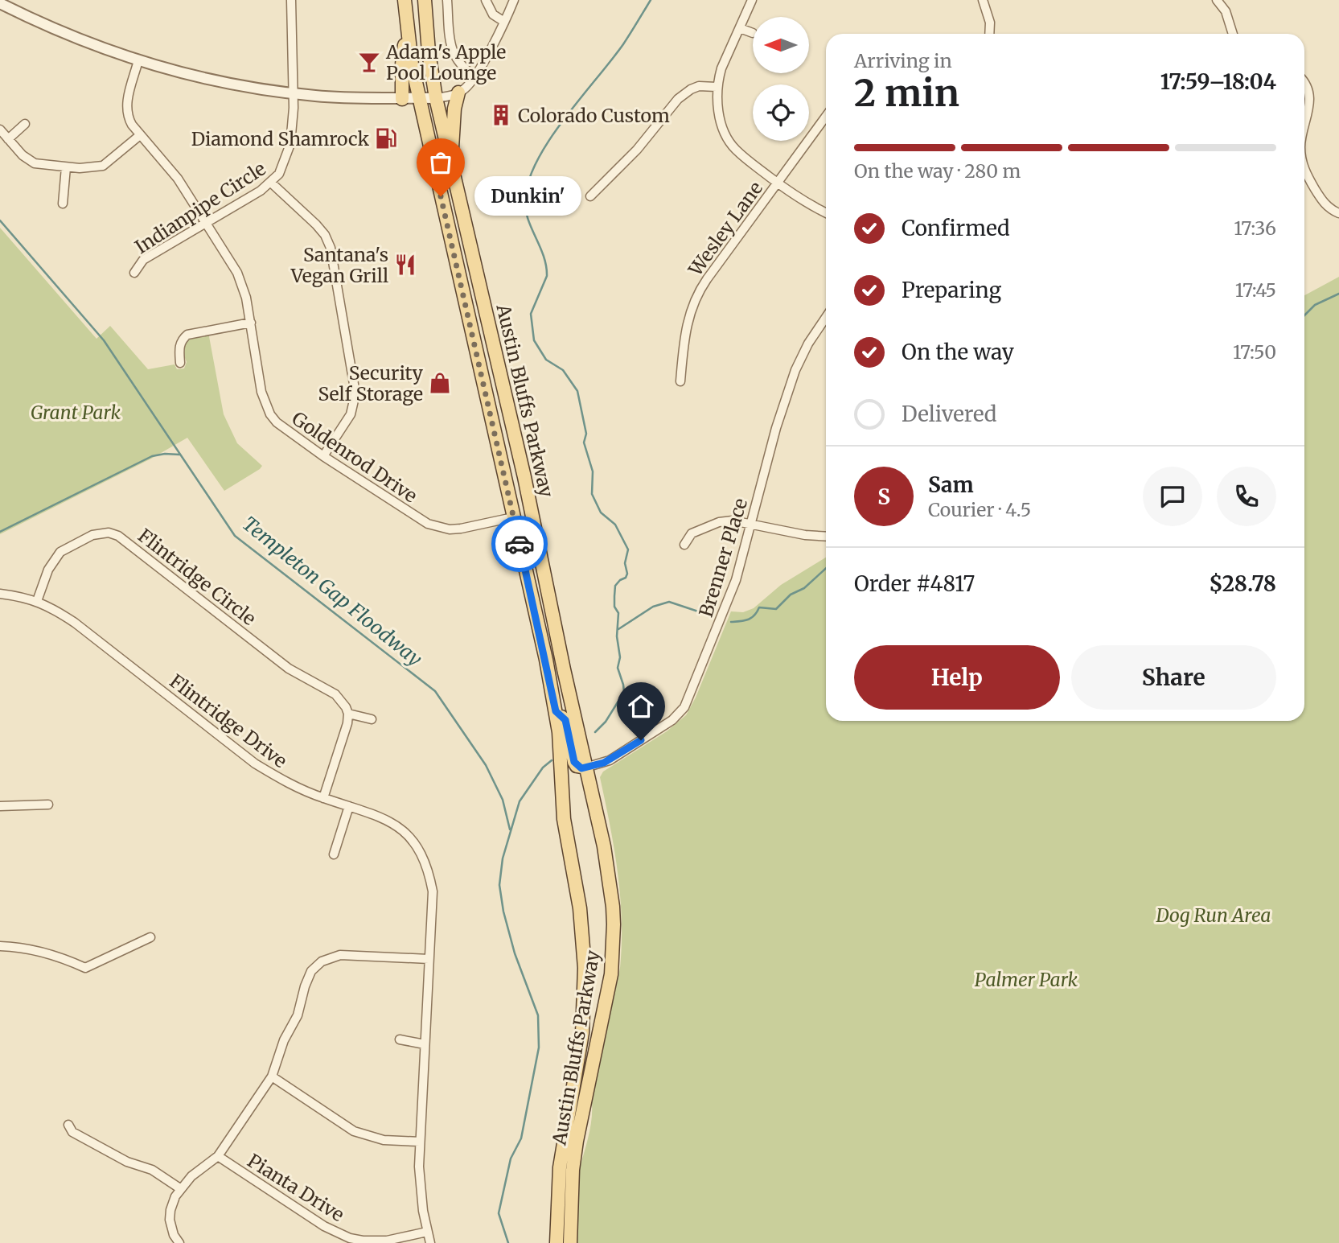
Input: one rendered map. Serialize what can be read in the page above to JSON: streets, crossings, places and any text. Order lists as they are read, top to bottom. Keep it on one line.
{"streets":{"main road":["Austin Bluffs Parkway"],"street":["Indianpipe Circle","Wesley Lane","Goldenrod Drive","Brenner Place","Flintridge Circle","Flintridge Drive","Pianta Drive"]},"crossings":[["Indianpipe Circle","Goldenrod Drive"],["Austin Bluffs Parkway","Goldenrod Drive"],["Austin Bluffs Parkway","Brenner Place"],["Flintridge Circle","Flintridge Drive"],["Flintridge Drive","Pianta Drive"]],"water":["Templeton Gap Floodway"],"parks":["Grant Park","Dog Run Area","Palmer Park"],"places":{"bar":["Adam's Apple Pool Lounge"],"building":["Colorado Custom"],"fuel station":["Diamond Shamrock"],"other":["Dunkin'"],"restaurant":["Santana's Vegan Grill"],"shop":["Security Self Storage"]},"north":"left","page":{"heading":["2 min","Arriving in","17:59–18:04"],"panel":["Sam","Courier · 4.5","Order #4817","$28.78"],"bar":"On the way · 280 m","bubble":"Dunkin'","list":[["Confirmed","17:36"],["Preparing","17:45"],["On the way","17:50"],"Delivered"],"round":"S","buttons":["Help","Share"]}}
